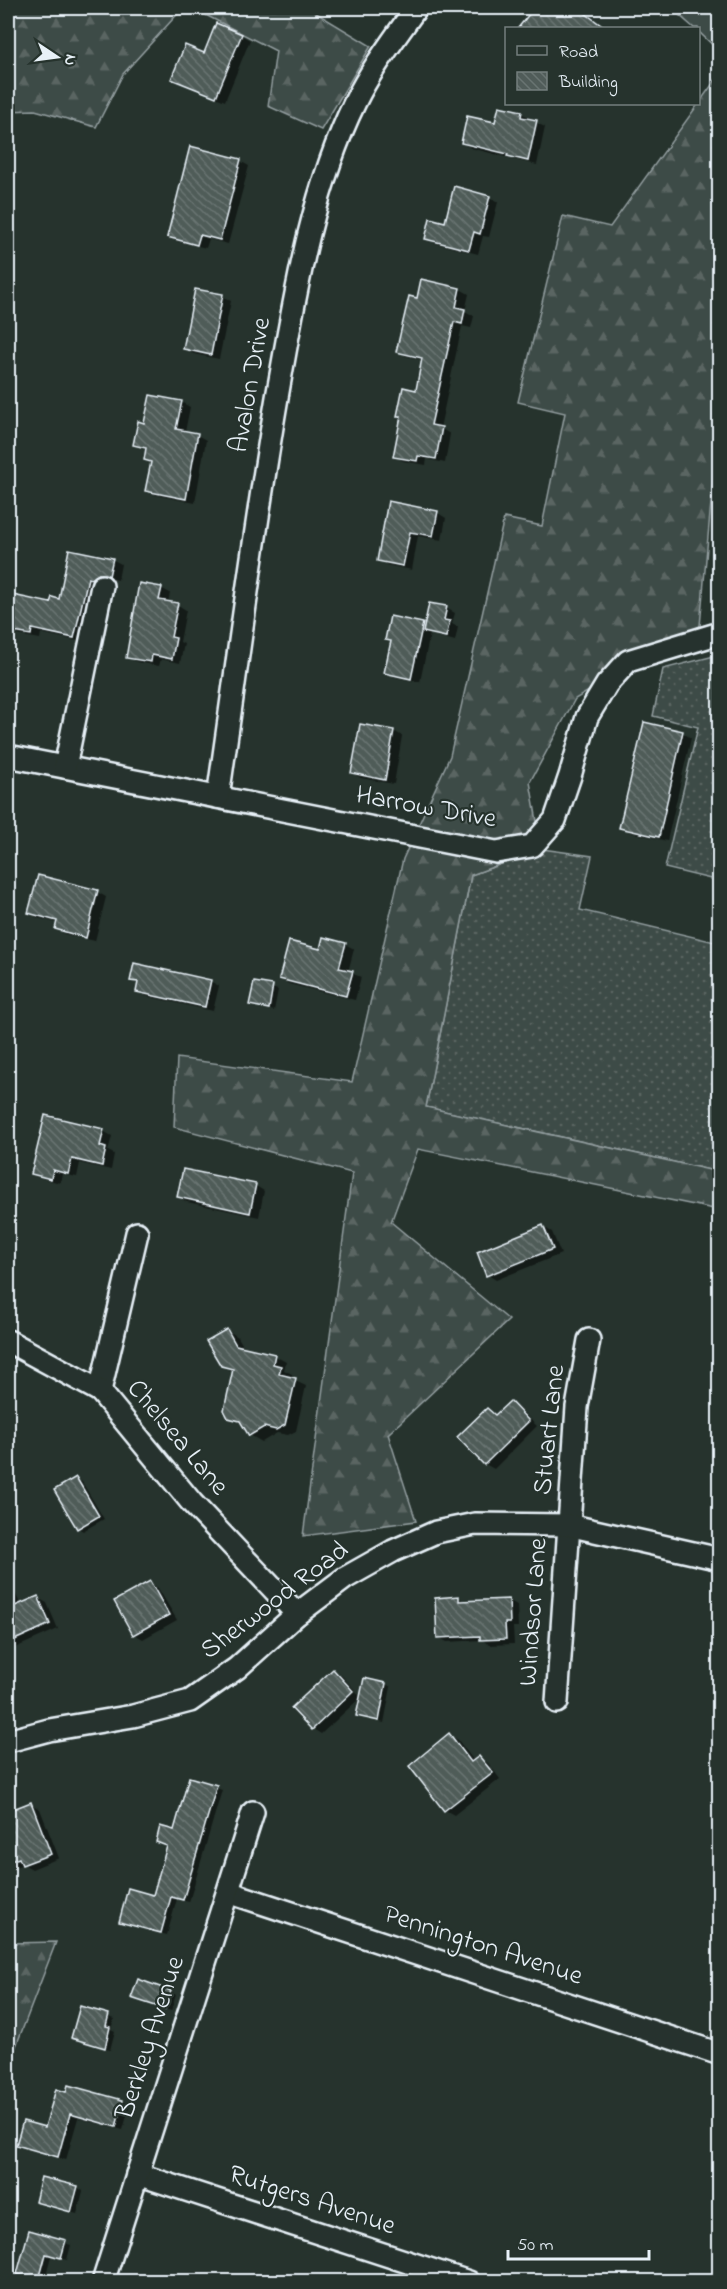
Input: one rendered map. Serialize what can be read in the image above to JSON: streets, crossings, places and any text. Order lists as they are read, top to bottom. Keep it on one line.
{"streets":{"street":["Avalon Drive","Harrow Drive","Stuart Lane","Chelsea Lane","Sherwood Road","Windsor Lane","Pennington Avenue","Berkley Avenue","Rutgers Avenue"]},"crossings":[["Avalon Drive","Harrow Drive"],["Stuart Lane","Sherwood Road"],["Stuart Lane","Windsor Lane"],["Chelsea Lane","Sherwood Road"],["Sherwood Road","Windsor Lane"],["Pennington Avenue","Berkley Avenue"],["Berkley Avenue","Rutgers Avenue"]],"legend":["Road","Building"],"scale_bar":"50 m","north":"right"}
